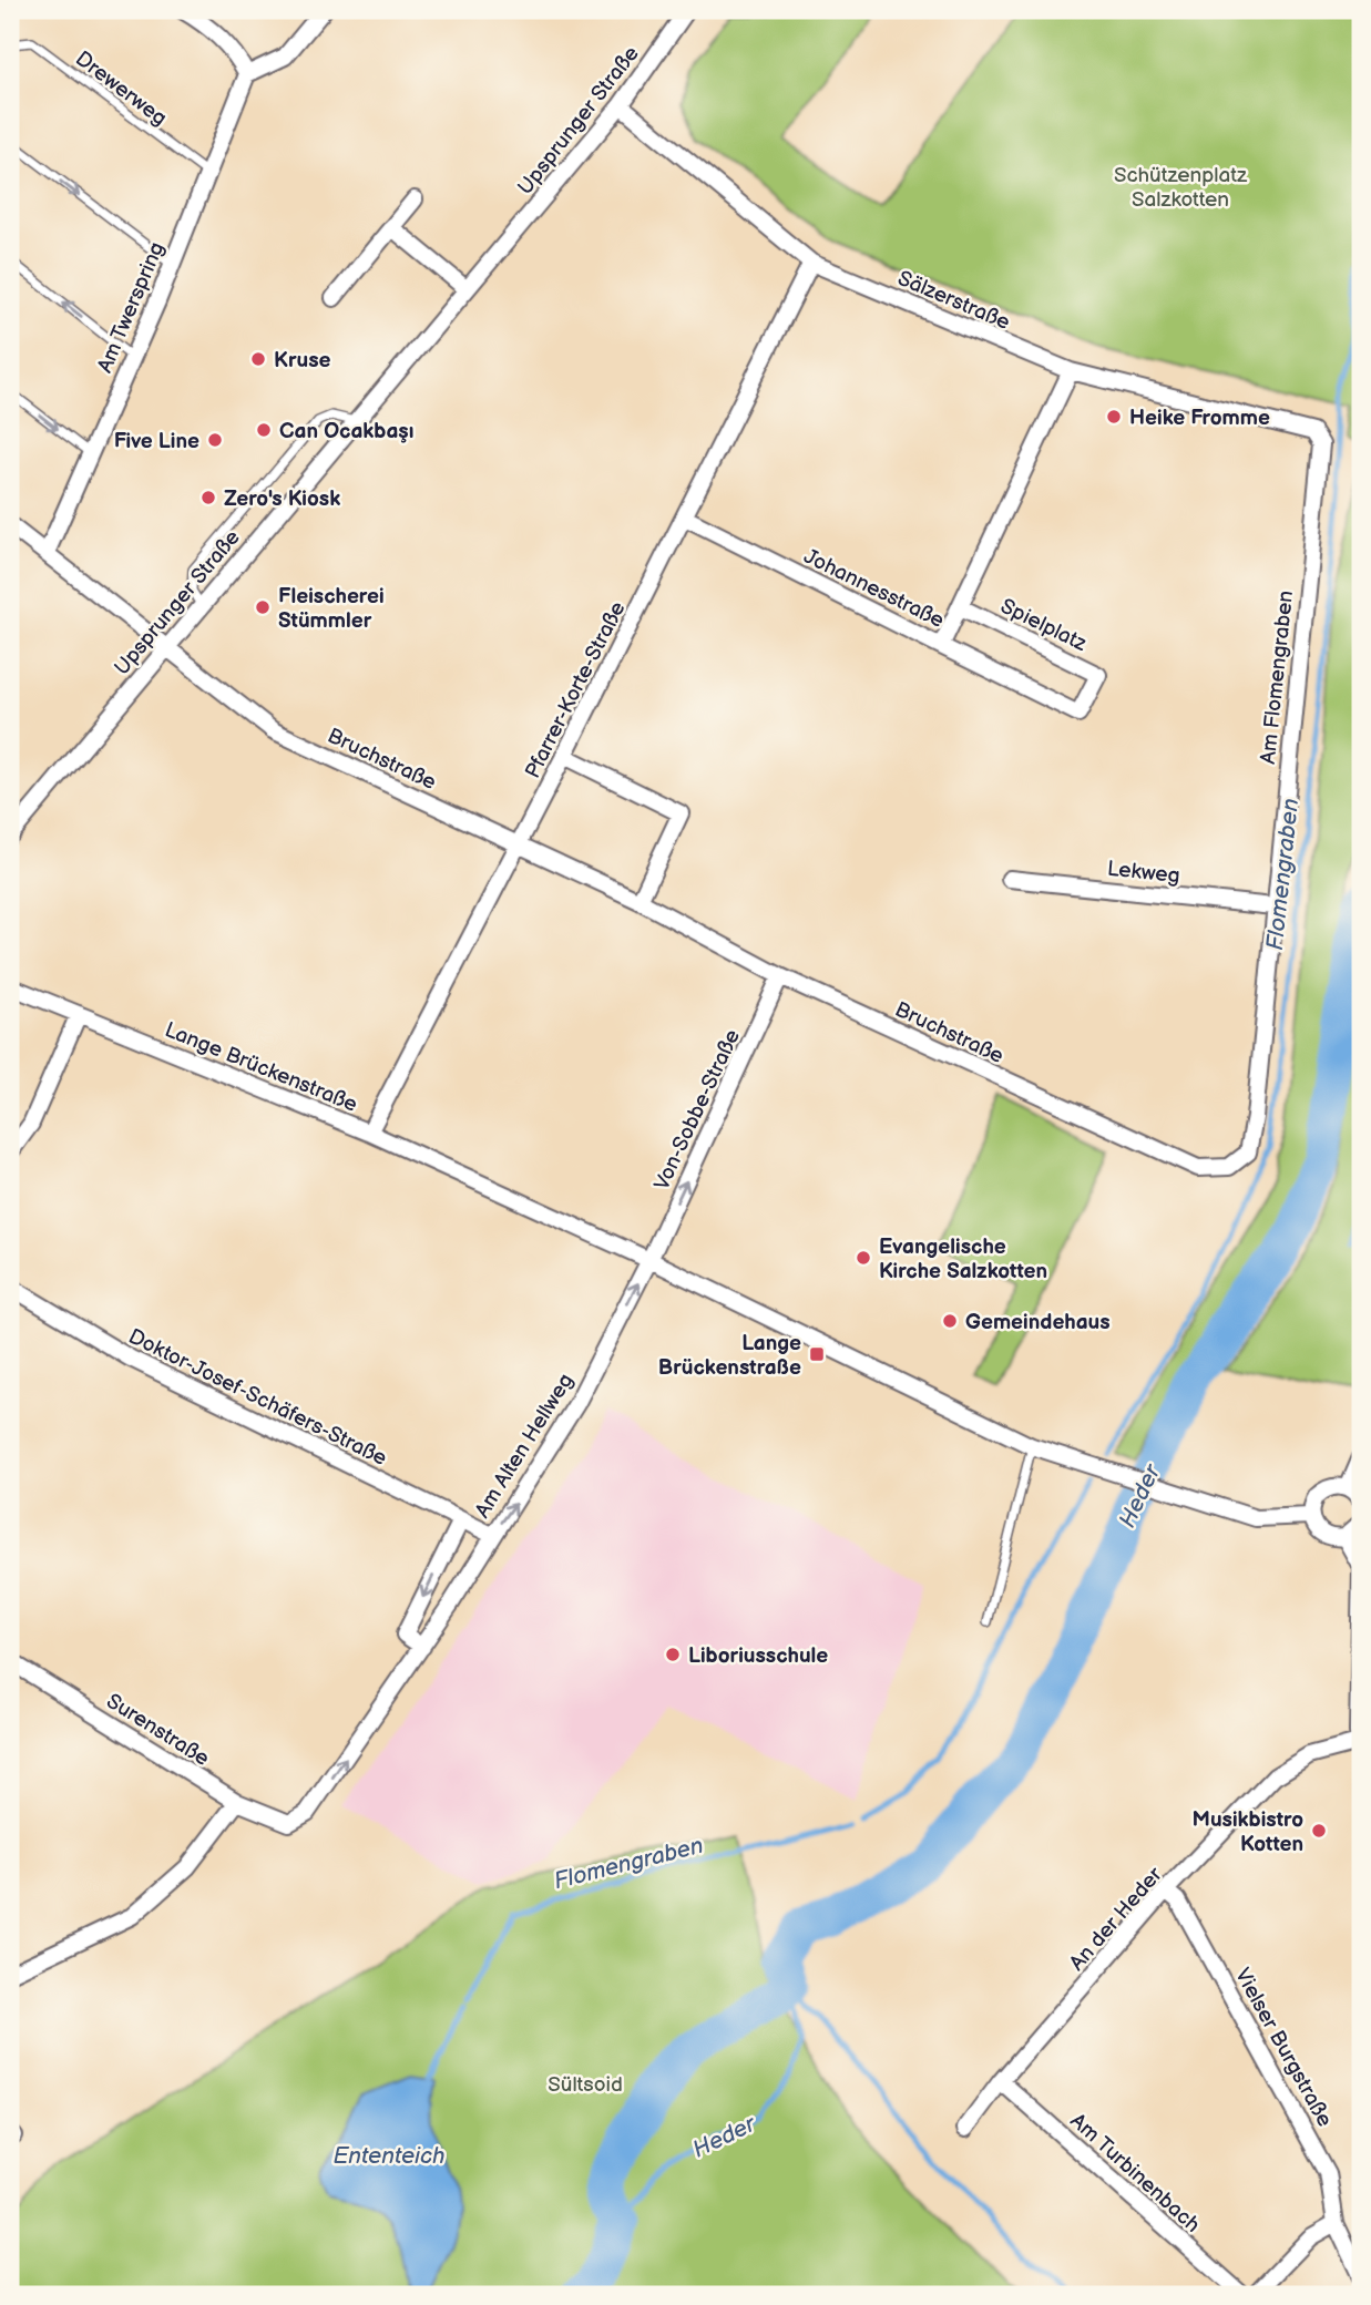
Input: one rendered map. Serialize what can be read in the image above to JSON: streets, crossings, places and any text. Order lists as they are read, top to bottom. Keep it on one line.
{"streets":{"street":["Upsprunger Straße","Sälzerstraße","Am Twerspring","Johannesstraße","Spielplatz","Am Flomengraben","Pfarrer-Korte-Straße","Bruchstraße","Lekweg","Lange Brückenstraße","Von-Sobbe-Straße","Doktor-Josef-Schäfers-Straße","Am Alten Hellweg","Surenstraße","An der Heder","Vielser Burgstraße","Am Turbinenbach"],"lane":["Drewerweg"]},"crossings":[["Drewerweg","Am Twerspring"],["Upsprunger Straße","Sälzerstraße"],["Upsprunger Straße","Bruchstraße"],["Sälzerstraße","Johannesstraße"],["Sälzerstraße","Am Flomengraben"],["Sälzerstraße","Pfarrer-Korte-Straße"],["Am Twerspring","Bruchstraße"],["Johannesstraße","Spielplatz"],["Johannesstraße","Pfarrer-Korte-Straße"],["Am Flomengraben","Bruchstraße"],["Am Flomengraben","Lekweg"],["Pfarrer-Korte-Straße","Bruchstraße"],["Pfarrer-Korte-Straße","Lange Brückenstraße"],["Bruchstraße","Von-Sobbe-Straße"],["Lange Brückenstraße","Von-Sobbe-Straße"],["Lange Brückenstraße","Am Alten Hellweg"],["Von-Sobbe-Straße","Am Alten Hellweg"],["Doktor-Josef-Schäfers-Straße","Am Alten Hellweg"],["Am Alten Hellweg","Surenstraße"],["An der Heder","Vielser Burgstraße"],["An der Heder","Am Turbinenbach"]],"one_way":["Von-Sobbe-Straße"],"water":["Flomengraben","Heder","Ententeich"],"parks":["Schützenplatz Salzkotten","Sültsoid"],"places":{"other":["Kruse","Heike Fromme","Can Ocakbaşı","Five Line","Zero's Kiosk","Fleischerei Stümmler","Evangelische Kirche Salzkotten","Gemeindehaus","Liboriusschule","Musikbistro Kotten"],"transit":["Lange Brückenstraße"]}}
